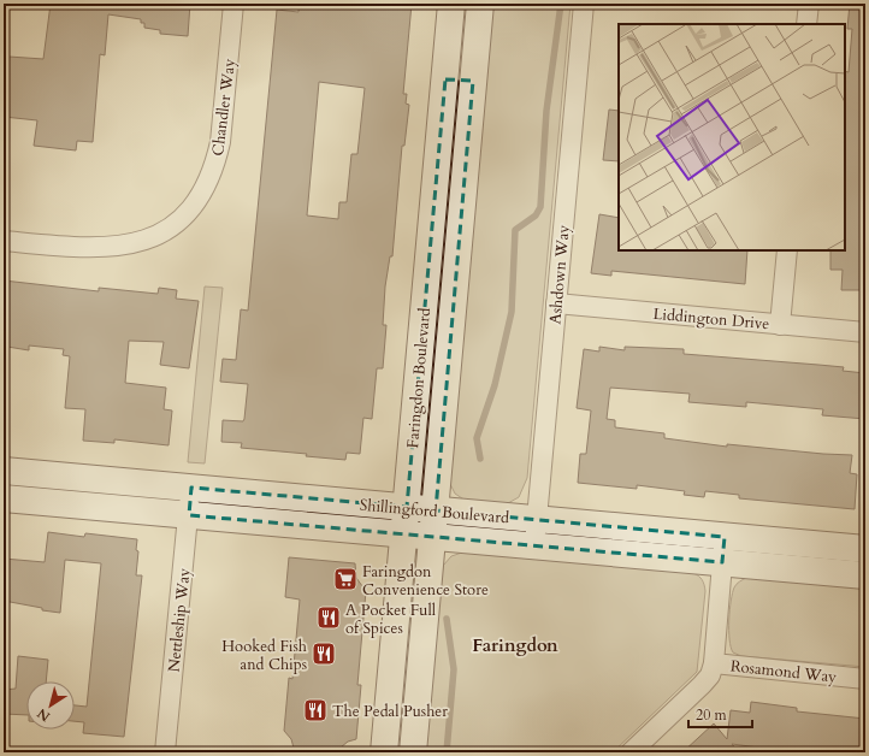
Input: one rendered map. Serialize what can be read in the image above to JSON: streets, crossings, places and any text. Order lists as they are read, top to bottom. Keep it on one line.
{"streets":{"street":["Chandler Way","Ashdown Way","Liddington Drive","Faringdon Boulevard","Shillingford Boulevard","Nettleship Way","Rosamond Way"]},"crossings":[["Ashdown Way","Liddington Drive"],["Ashdown Way","Shillingford Boulevard"],["Faringdon Boulevard","Shillingford Boulevard"],["Shillingford Boulevard","Nettleship Way"],["Shillingford Boulevard","Rosamond Way"]],"districts":["Faringdon"],"places":{"supermarket":["Faringdon Convenience Store"],"restaurant":["A Pocket Full of Spices","Hooked Fish and Chips","The Pedal Pusher"]},"scale_bar":"20 m","north":"bottom left"}
